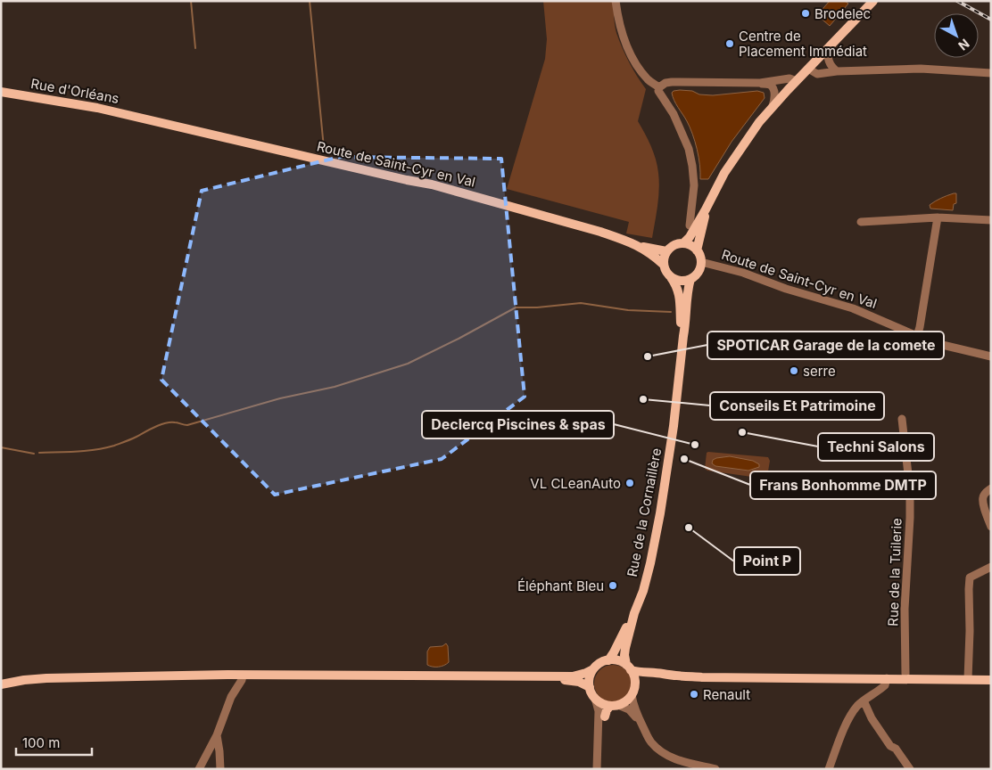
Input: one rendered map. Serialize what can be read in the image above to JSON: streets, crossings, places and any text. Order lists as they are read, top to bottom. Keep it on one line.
{"streets":{"main road":["Rue d'Orléans","Route de Saint-Cyr en Val","Rue de la Cornaillère"],"street":["Rue de la Tuilerie"]},"crossings":[["Rue d'Orléans","Route de Saint-Cyr en Val"],["Route de Saint-Cyr en Val","Rue de la Cornaillère"]],"places":["Brodelec","Centre de Placement Immédiat","SPOTICAR Garage de la comete","serre","Conseils Et Patrimoine","Techni Salons","Declercq Piscines & spas","Frans Bonhomme DMTP","VL CLeanAuto","Point P","Éléphant Bleu","Renault"],"scale_bar":"100 m","north":"bottom right"}
